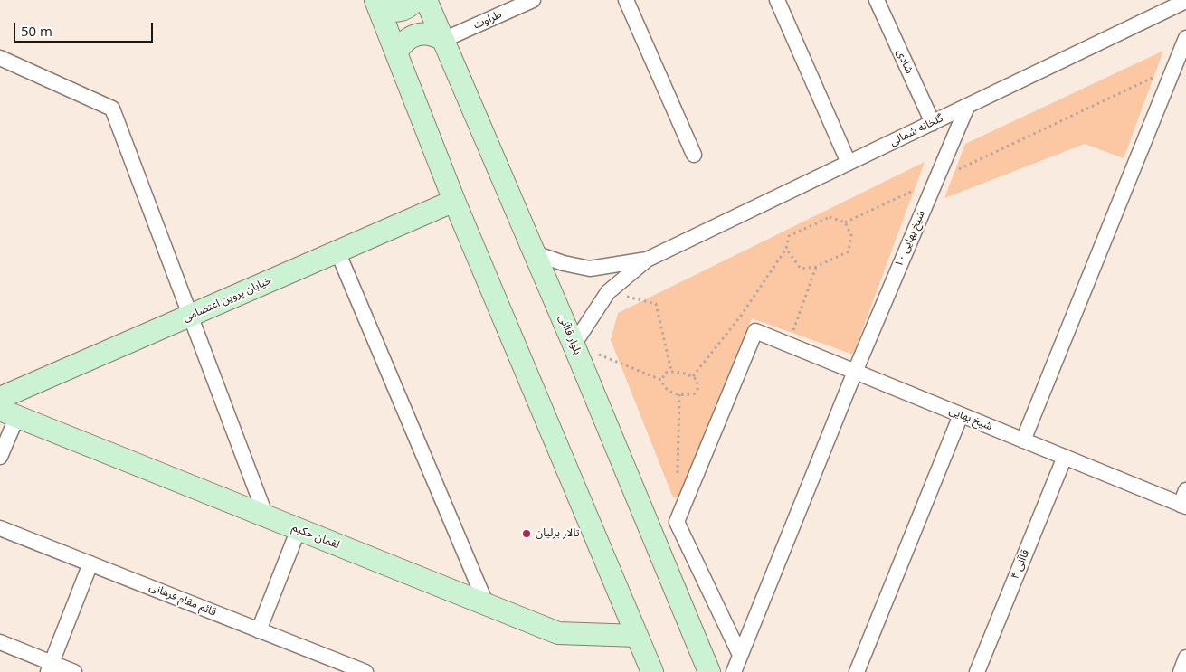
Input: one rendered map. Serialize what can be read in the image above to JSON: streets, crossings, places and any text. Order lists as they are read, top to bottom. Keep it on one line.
{"streets":{"main road":["خیابان پروین اعتصامی","بلوار قاآنی","لقمان حکیم"],"street":["طراوت","شادی","گلخانه شمالی","شیخ بهایی ۱۰","شیخ بهایی","قاآنی ۴","قائم مقام فرهانی"]},"crossings":[["طراوت","بلوار قاآنی"],["شادی","گلخانه شمالی"],["گلخانه شمالی","شیخ بهایی ۱۰"],["شیخ بهایی ۱۰","شیخ بهایی"],["شیخ بهایی","قاآنی ۴"]],"places":["تالار برلیان"],"scale_bar":"50 m"}
